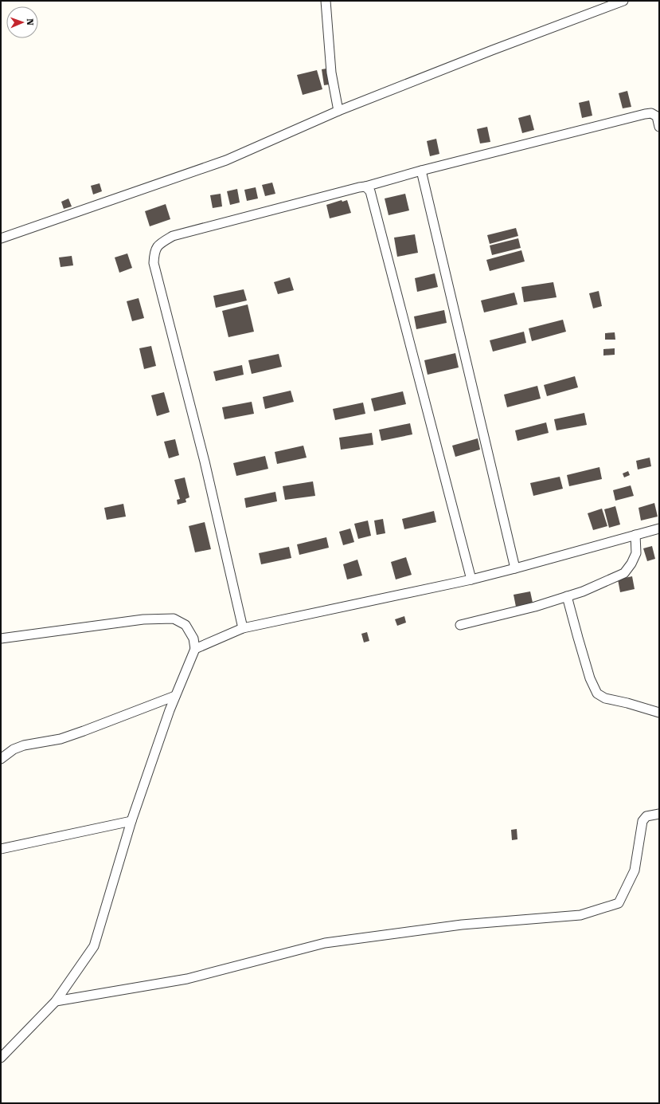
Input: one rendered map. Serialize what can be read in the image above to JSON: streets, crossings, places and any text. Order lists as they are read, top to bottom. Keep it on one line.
{"north":"right"}
